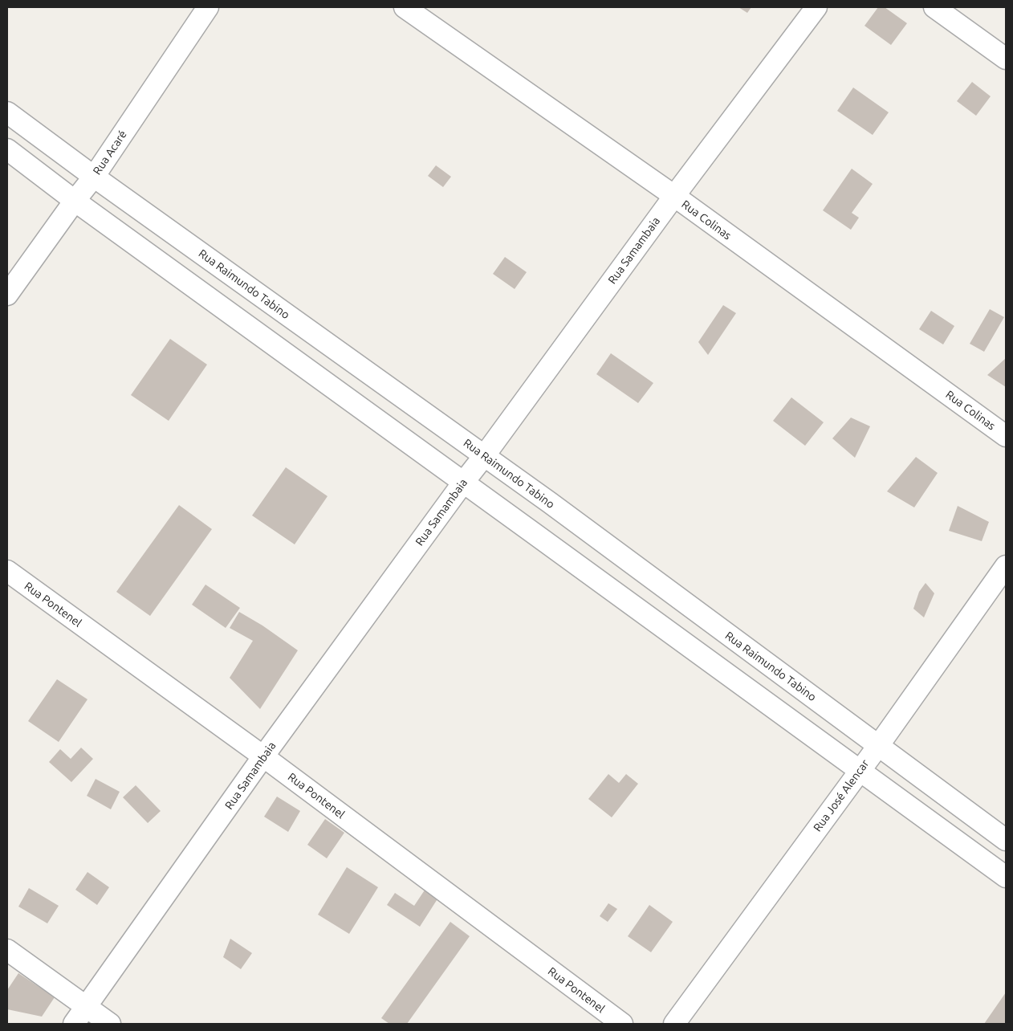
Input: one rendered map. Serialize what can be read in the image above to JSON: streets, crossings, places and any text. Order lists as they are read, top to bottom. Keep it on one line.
{"streets":{"street":["Rua Acaré","Rua Colinas","Rua Samambaia","Rua Raimundo Tabino","Rua Pontenel","Rua José Alencar"]},"crossings":[["Rua Acaré","Rua Raimundo Tabino"],["Rua Colinas","Rua Samambaia"],["Rua Samambaia","Rua Raimundo Tabino"],["Rua Samambaia","Rua Pontenel"],["Rua Raimundo Tabino","Rua José Alencar"]]}
